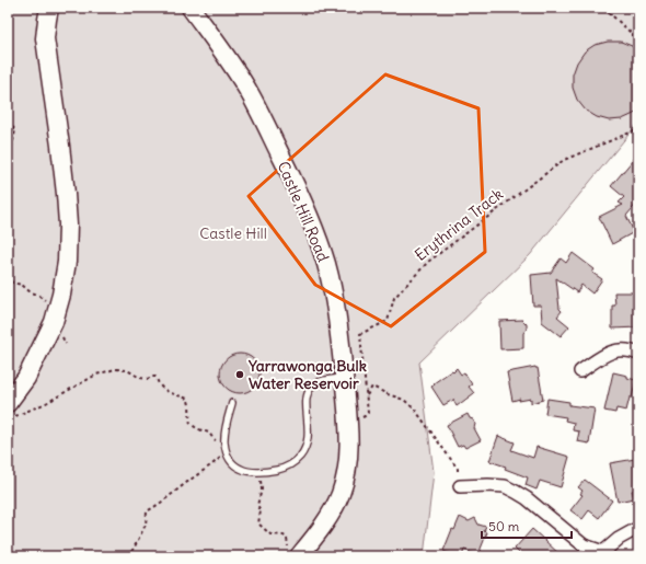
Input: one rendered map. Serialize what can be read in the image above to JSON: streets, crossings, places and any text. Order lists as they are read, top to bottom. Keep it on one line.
{"streets":{"main road":["Castle Hill Road"],"path":["Erythrina Track"]},"parks":["Castle Hill"],"places":["Yarrawonga Bulk Water Reservoir"],"scale_bar":"50 m"}
